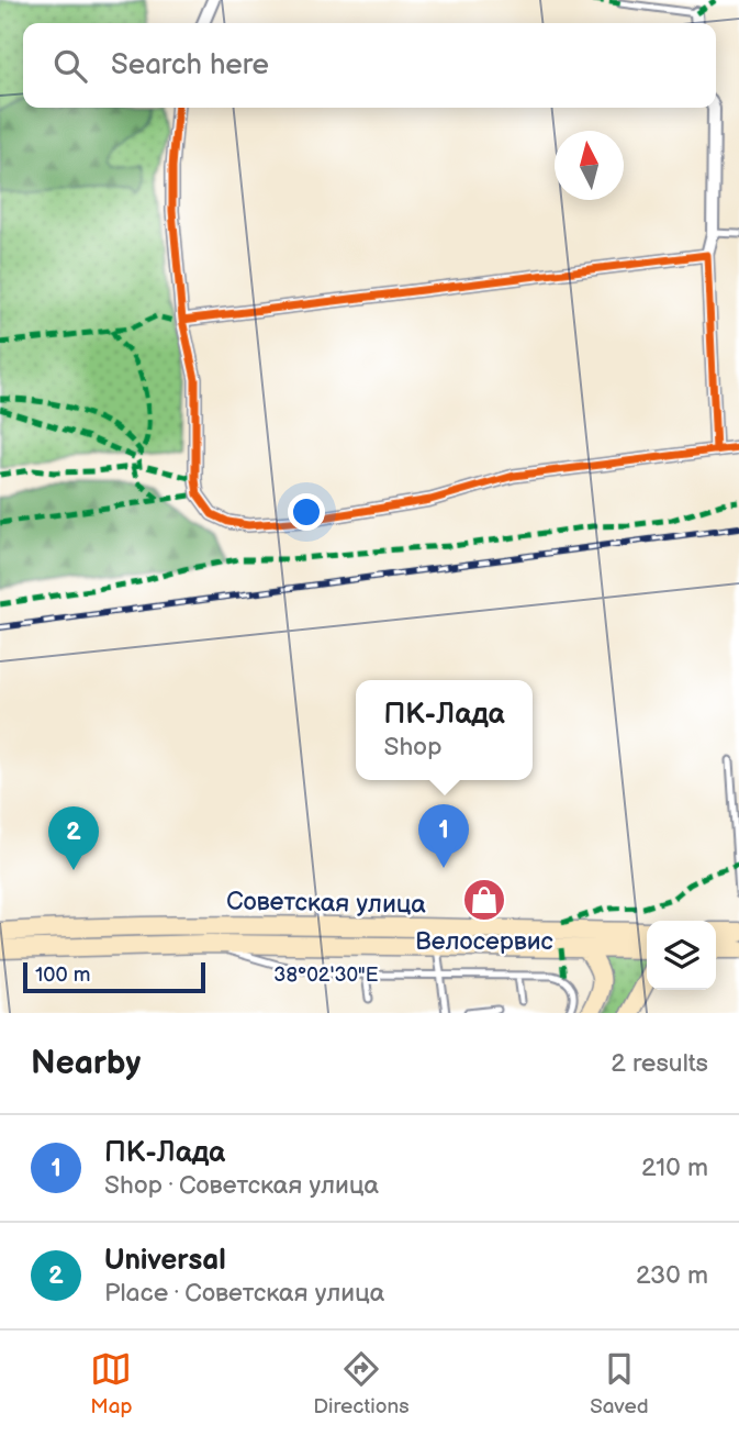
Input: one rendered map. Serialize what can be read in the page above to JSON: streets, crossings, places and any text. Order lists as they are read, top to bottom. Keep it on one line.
{"streets":{"main road":["Советская улица"]},"places":{"shop":["Велосервис"]},"scale_bar":"100 m","north":"top","page":{"search":"Search here","popup":["ПК-Лада","Shop"],"pins":["1","2"],"scale":"100 m","heading":["Nearby","2 results"],"list":[{"mark":"1","name":"ПК-Лада","note":"Shop · Советская улица","value":"210 m"},{"mark":"2","name":"Universal","note":"Place · Советская улица","value":"230 m"}],"nav":["Map","Directions","Saved"]},"coordinates":["38°02'30\"E"]}
